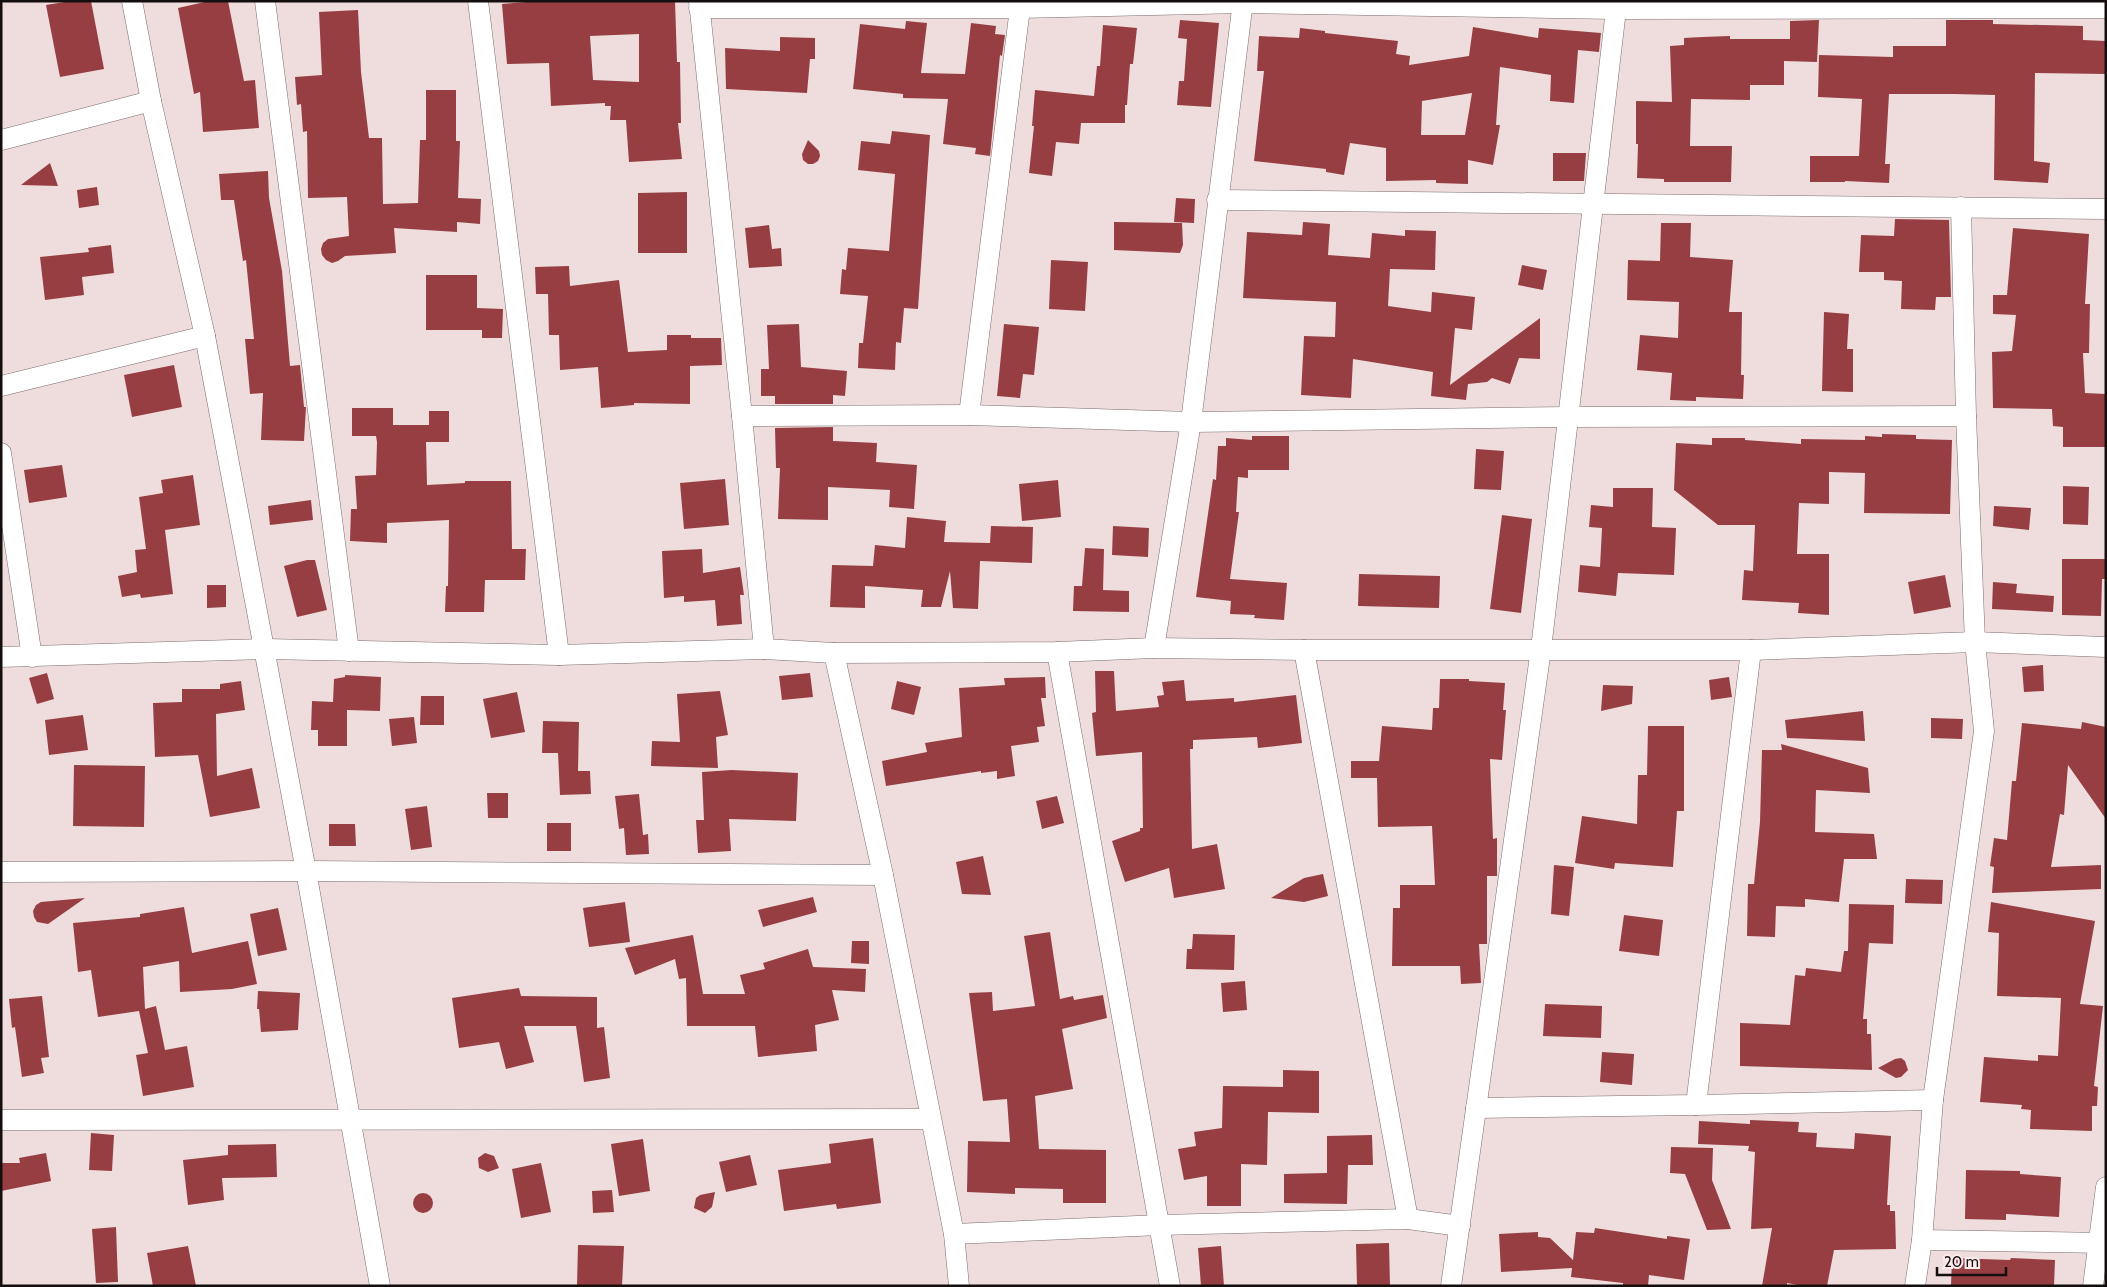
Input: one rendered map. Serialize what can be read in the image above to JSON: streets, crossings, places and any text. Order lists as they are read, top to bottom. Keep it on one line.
{"scale_bar":"20 m"}
